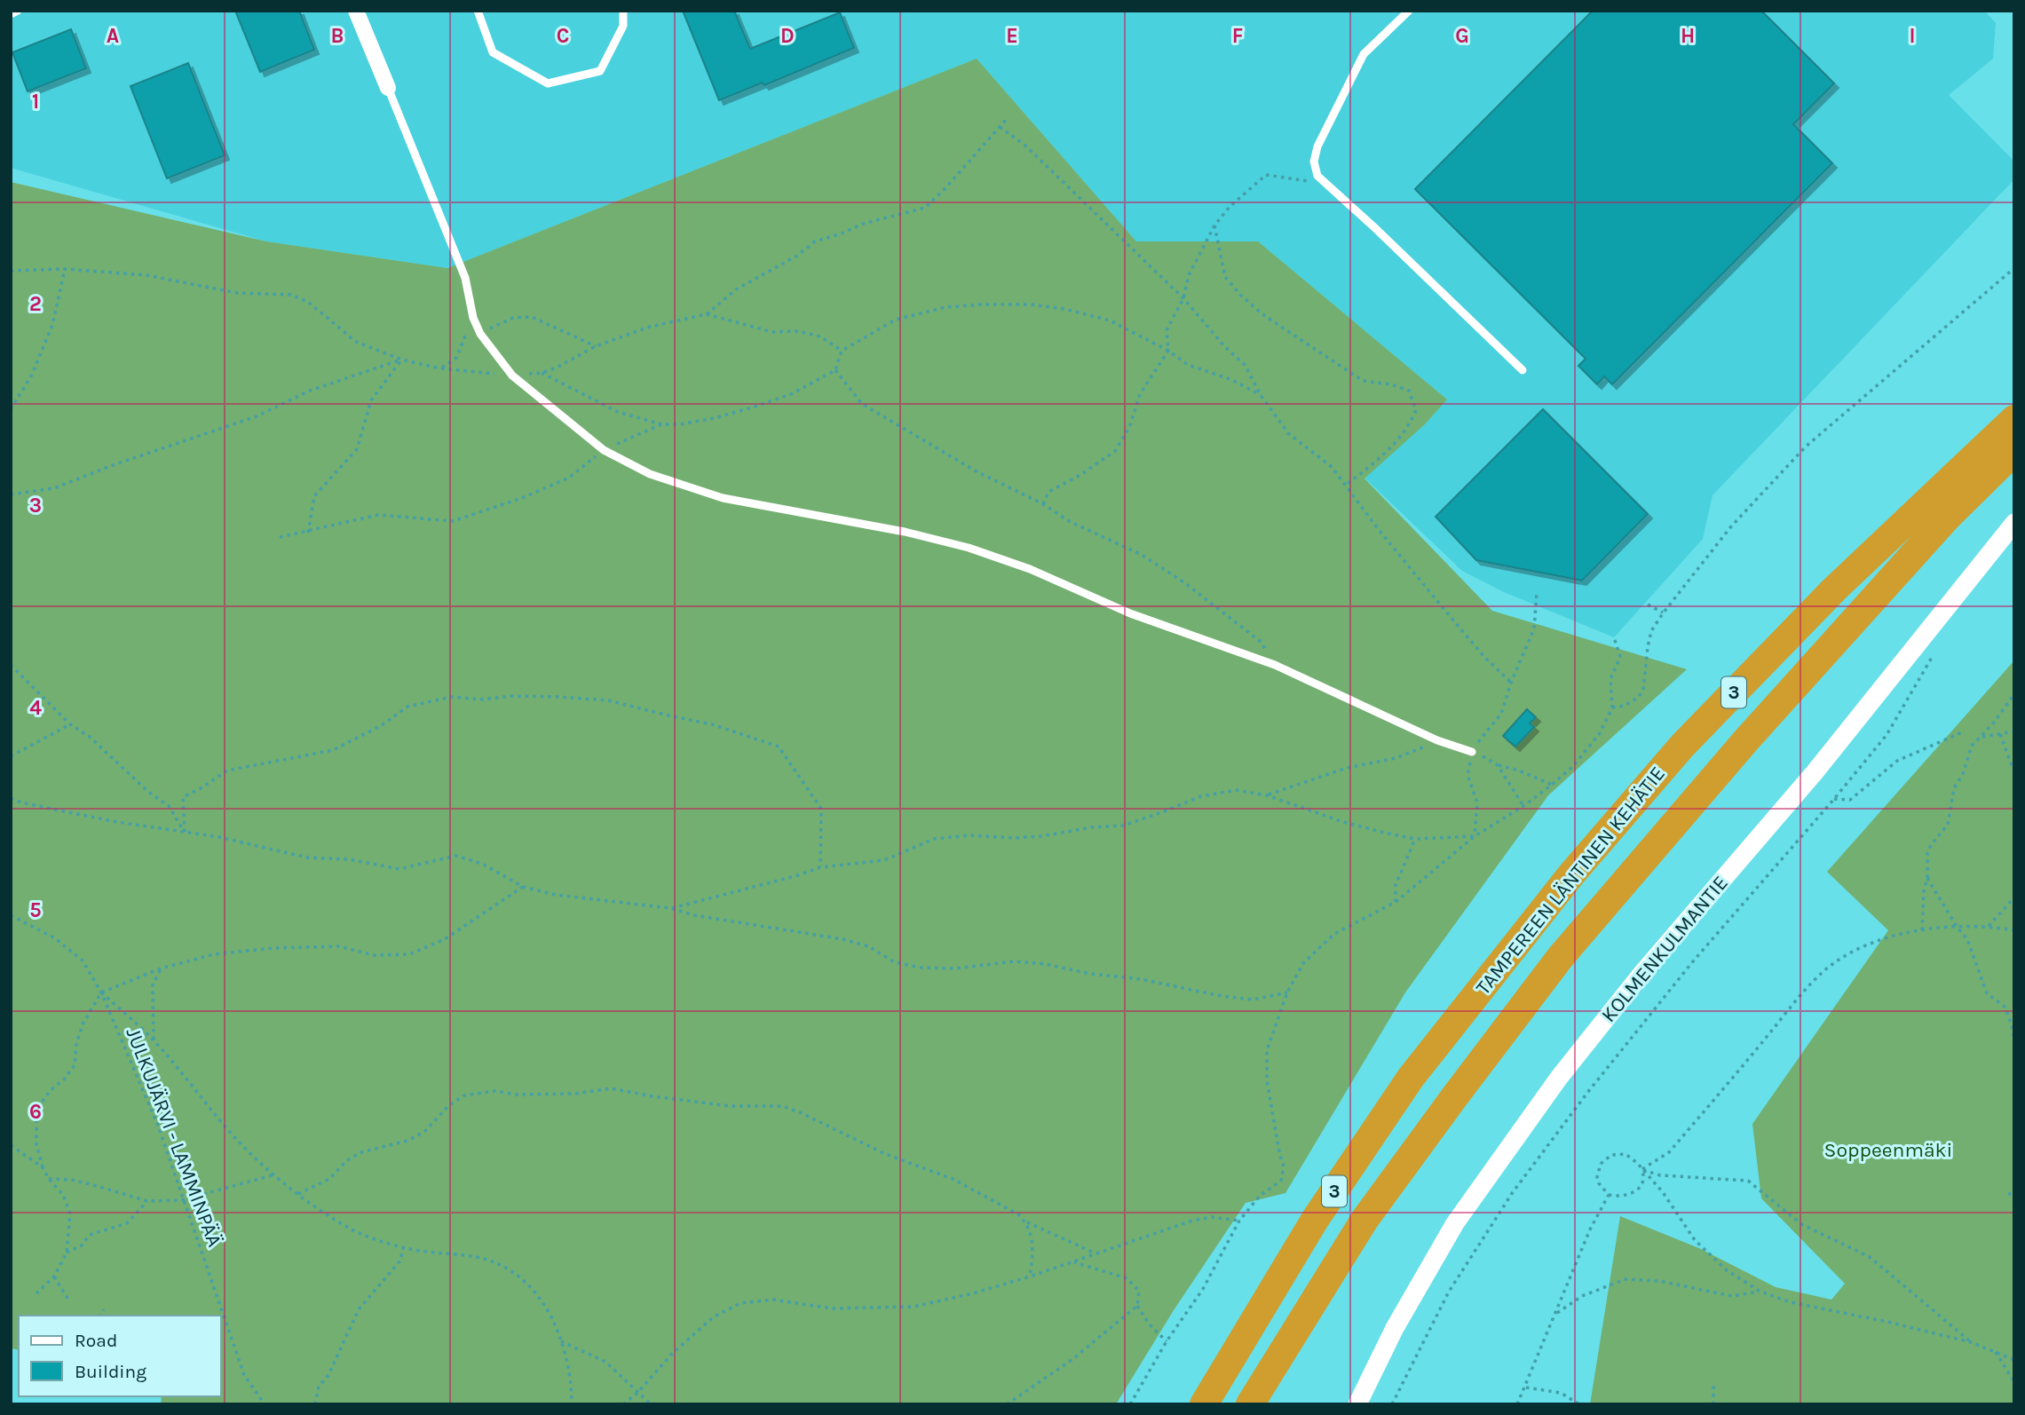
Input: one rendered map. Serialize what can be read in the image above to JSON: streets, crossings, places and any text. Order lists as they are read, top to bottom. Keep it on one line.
{"streets":{"highway":["3","TAMPEREEN LÄNTINEN KEHÄTIE"],"street":["KOLMENKULMANTIE"],"path":["JULKUJÄRVI - LAMMINPÄÄ"]},"parks":["Soppeenmäki"],"legend":["Road","Building"],"grid":{"columns":["A","B","C","D","E","F","G","H","I"],"rows":["1","2","3","4","5","6"]}}
